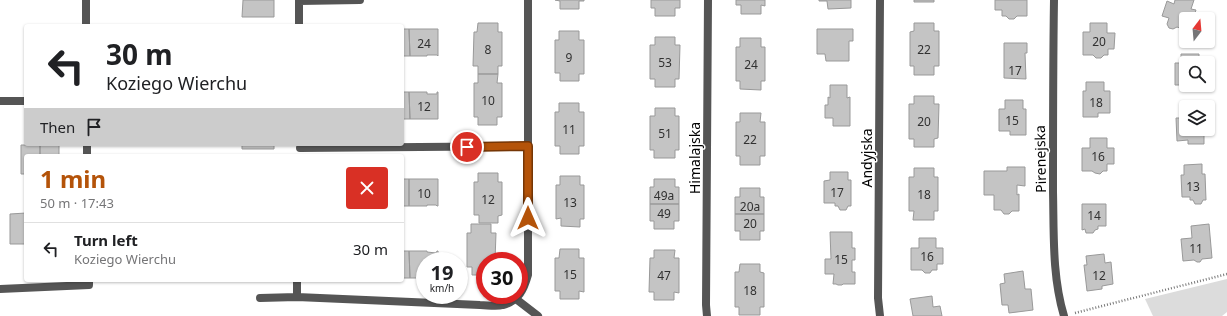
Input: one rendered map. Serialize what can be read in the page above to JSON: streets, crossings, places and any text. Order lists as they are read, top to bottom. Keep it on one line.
{"streets":{"street":["Himalajska","Andyjska","Pirenejska"]},"house_numbers":["20","24","8","22","9","53","24","17","10","18","12","15","20","11","51","22","16","13","17","10","18","49a","12","13","20a","49","14","20","11","16","15","15","47","12","18"],"north":"top","page":{"turn":["30 m","Koziego Wierchu"],"then":"Then","heading":["1 min","50 m · 17:43"],"list":[{"name":"Turn left","note":"Koziego Wierchu","value":"30 m"}],"speed":"19 km/h","limit":"30"}}
